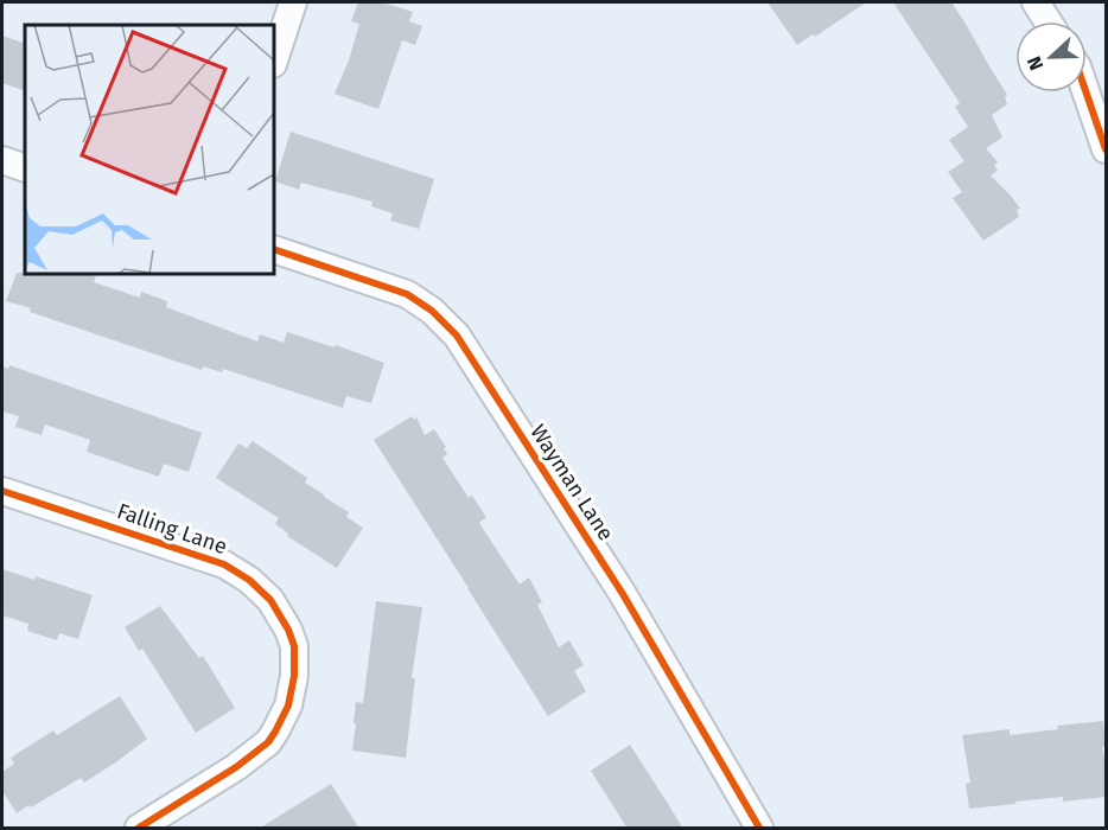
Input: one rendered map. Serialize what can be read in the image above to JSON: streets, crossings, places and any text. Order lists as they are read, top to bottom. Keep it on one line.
{"streets":{"street":["Wayman Lane","Falling Lane"]},"north":"left"}
